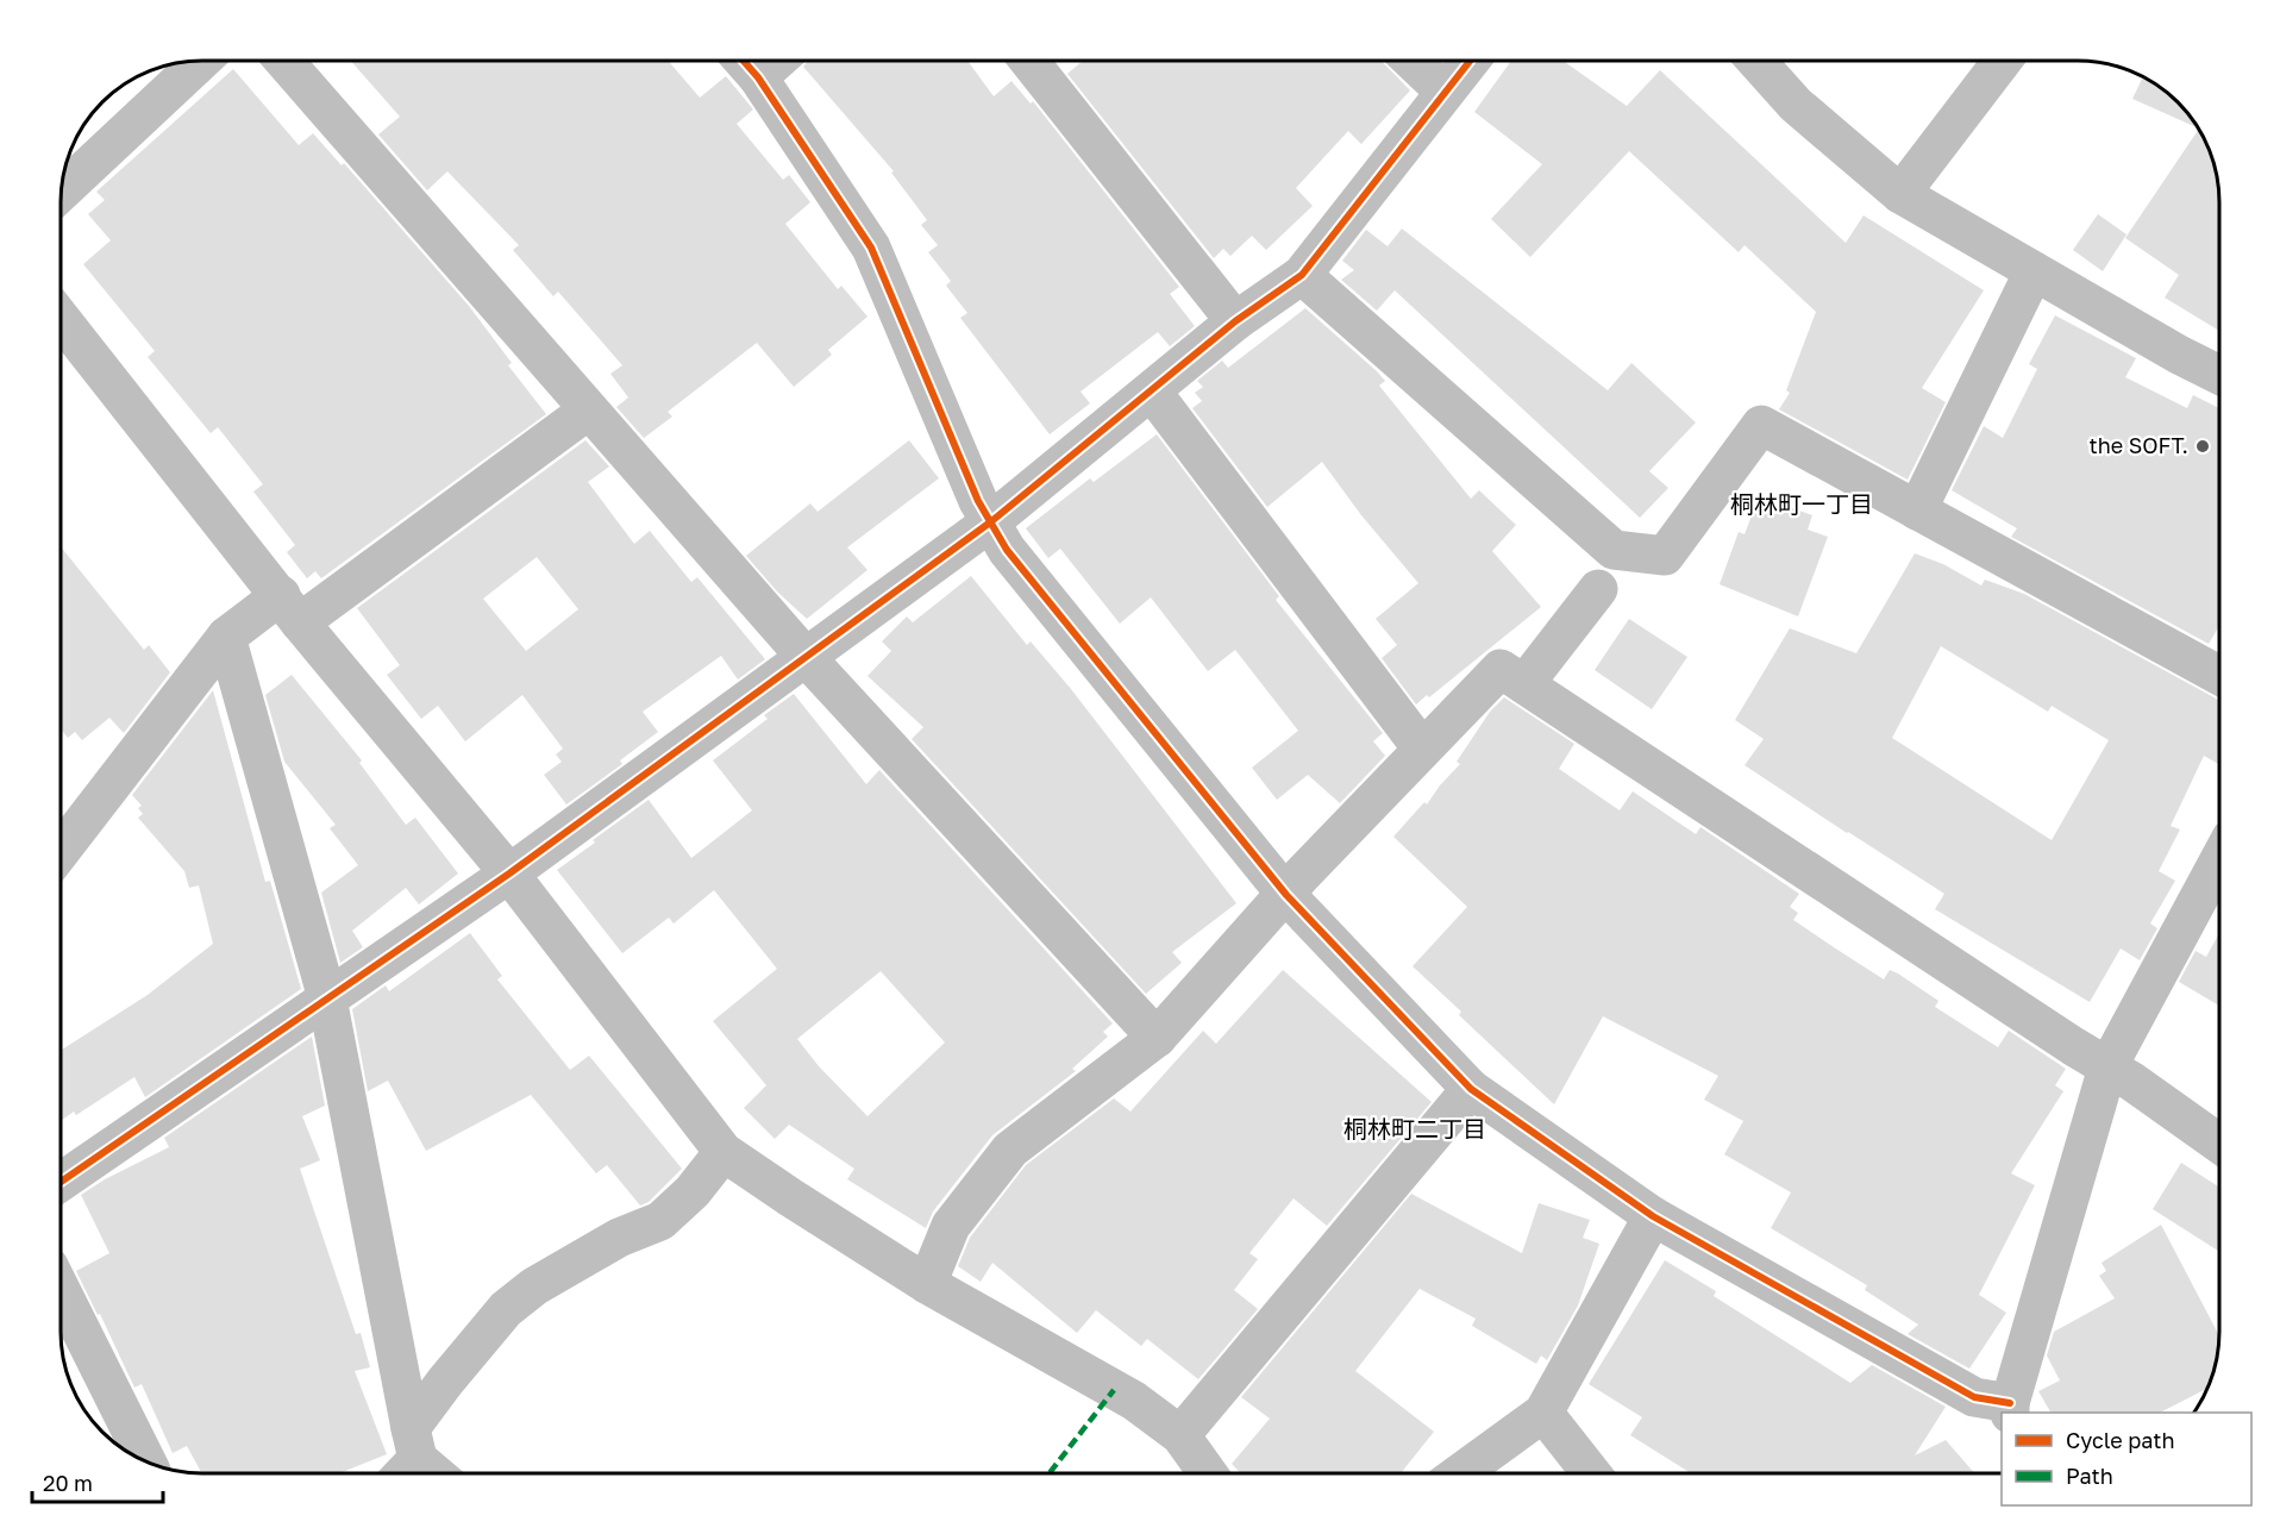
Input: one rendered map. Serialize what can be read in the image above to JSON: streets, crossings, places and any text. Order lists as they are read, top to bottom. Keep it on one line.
{"districts":["桐林町一丁目","桐林町二丁目"],"places":["the SOFT."],"legend":["Cycle path","Path"],"scale_bar":"20 m"}
